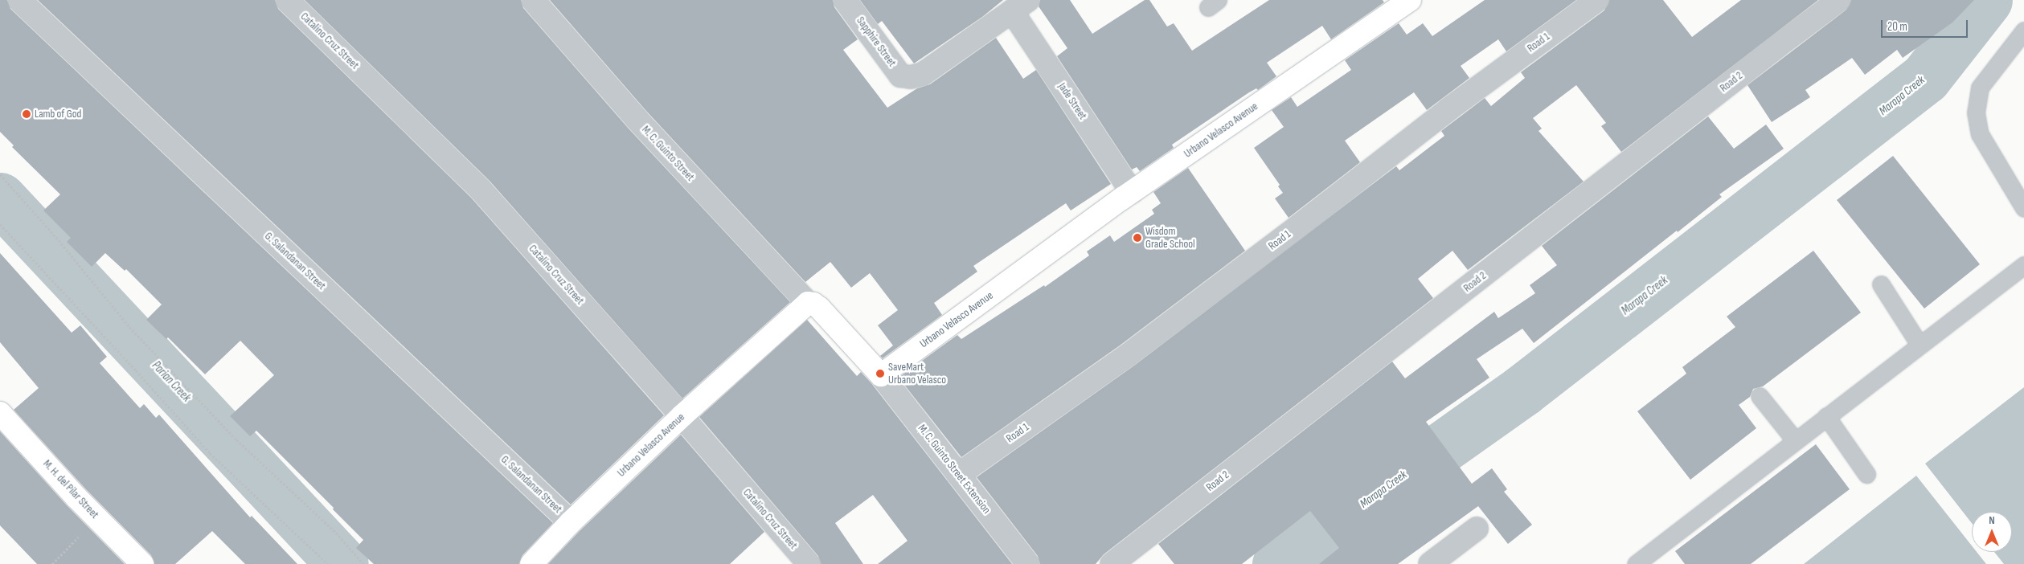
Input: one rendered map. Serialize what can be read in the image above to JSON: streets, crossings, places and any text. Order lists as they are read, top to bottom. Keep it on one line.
{"streets":{"main road":["Urbano Velasco Avenue","M. H. del Pilar Street"],"street":["Catalino Cruz Street","Sapphire Street","Road 1","Road 2","Jade Street","M. C. Guinto Street","G. Salandanan Street","M. C. Guinto Street Extension"]},"crossings":[["Catalino Cruz Street","Urbano Velasco Avenue"],["Sapphire Street","Jade Street"],["Road 1","M. C. Guinto Street Extension"],["Jade Street","Urbano Velasco Avenue"],["Urbano Velasco Avenue","M. C. Guinto Street"],["Urbano Velasco Avenue","G. Salandanan Street"],["Urbano Velasco Avenue","M. C. Guinto Street Extension"]],"water":["Marapa Creek","Parian Creek"],"places":["Lamb of God","Wisdom Grade School","SaveMart Urbano Velasco"],"scale_bar":"20 m","north":"top"}
